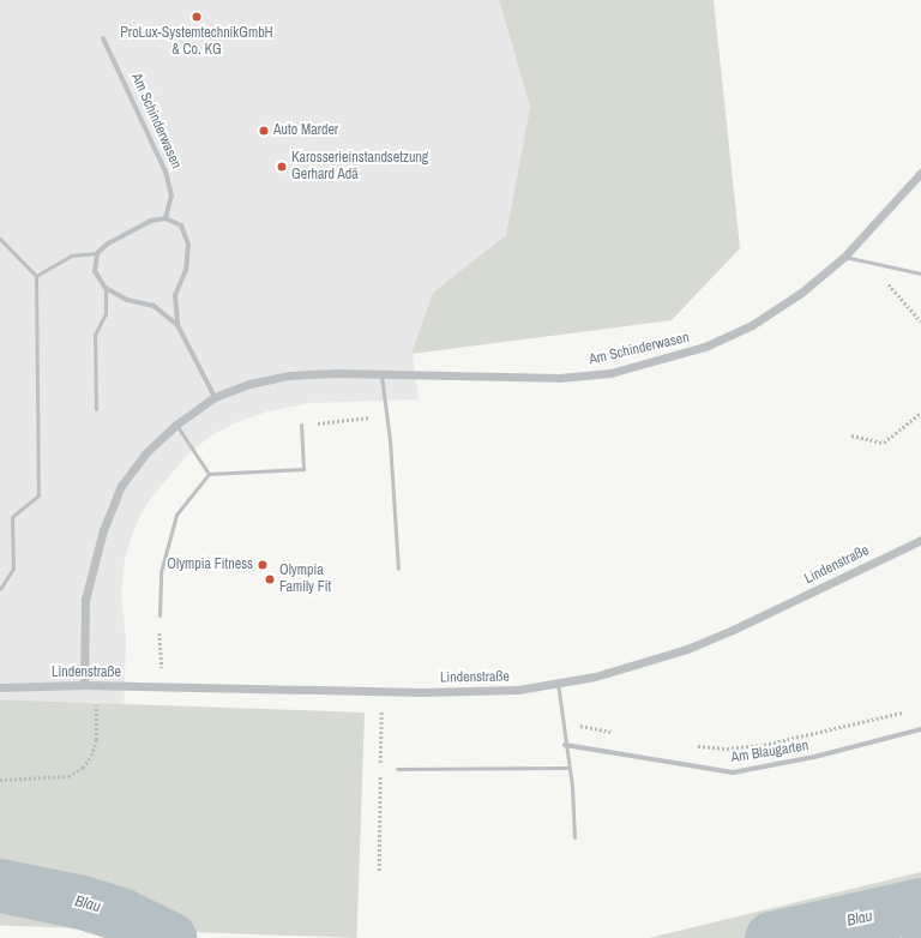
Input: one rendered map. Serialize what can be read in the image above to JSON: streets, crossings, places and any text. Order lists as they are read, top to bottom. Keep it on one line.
{"streets":{"street":["Am Schinderwasen","Lindenstraße","Am Blaugarten"]},"crossings":[["Am Schinderwasen","Lindenstraße"]],"water":["Blau"],"places":["ProLux-SystemtechnikGmbH & Co. KG","Auto Marder","Karosserieinstandsetzung Gerhard Adä","Olympia Fitness","Olympia Family Fit"]}
